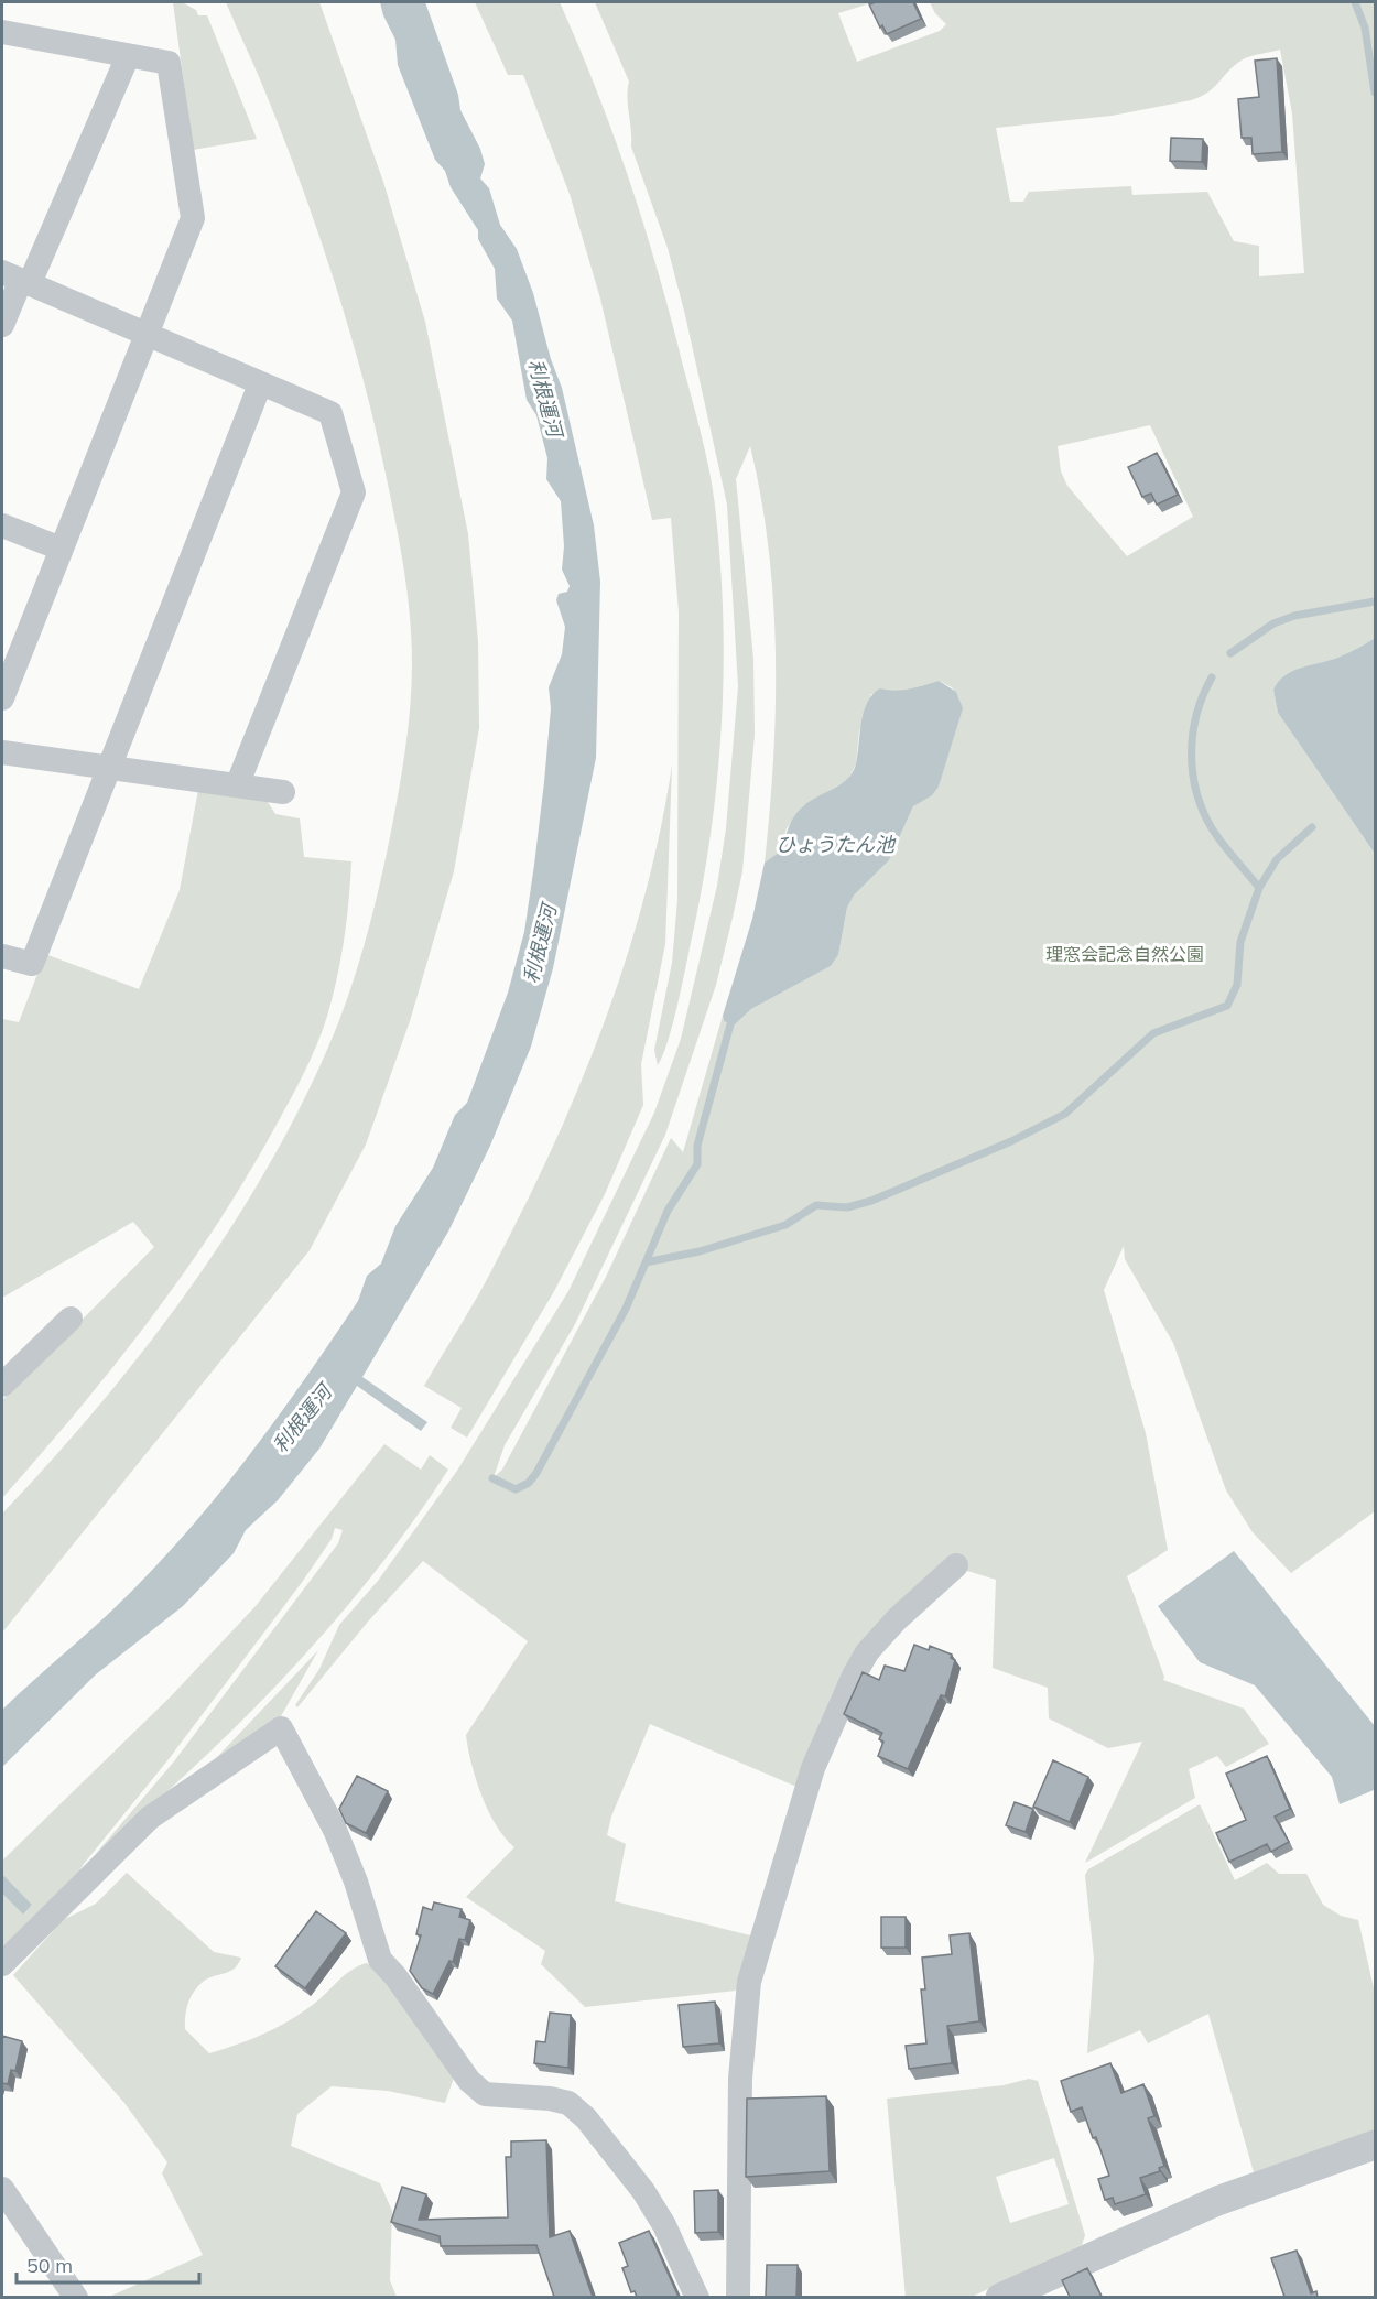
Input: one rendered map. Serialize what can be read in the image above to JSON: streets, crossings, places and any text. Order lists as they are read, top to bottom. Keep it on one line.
{"water":["利根運河","ひょうたん池"],"parks":["理窓会記念自然公園"],"scale_bar":"50 m"}
